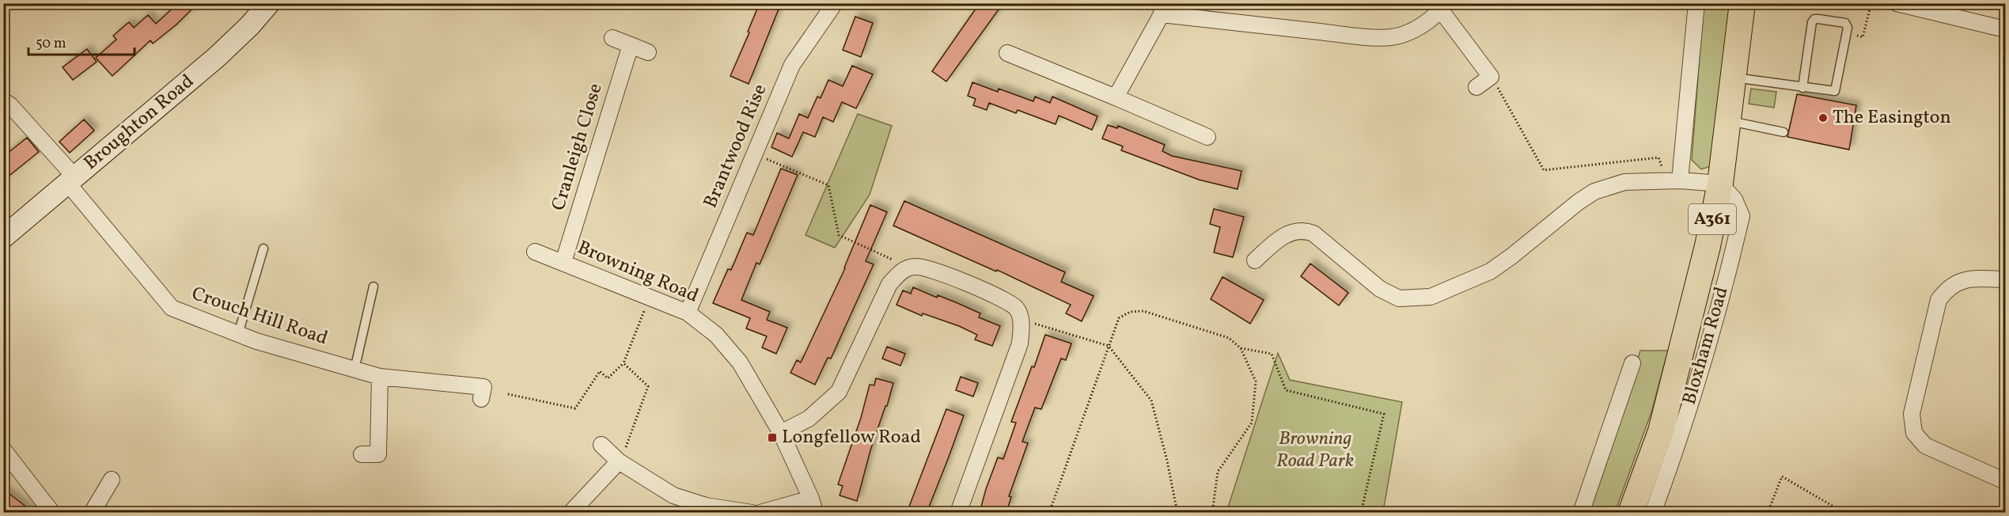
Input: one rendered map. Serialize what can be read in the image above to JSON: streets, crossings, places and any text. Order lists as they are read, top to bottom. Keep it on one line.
{"streets":{"main road":["Broughton Road","A361","Bloxham Road"],"street":["Brantwood Rise","Cranleigh Close","Browning Road","Crouch Hill Road"]},"crossings":[["Broughton Road","Crouch Hill Road"],["Brantwood Rise","Browning Road"],["Cranleigh Close","Browning Road"]],"parks":["Browning Road Park"],"places":{"other":["The Easington"],"transit":["Longfellow Road"]},"scale_bar":"50 m"}
